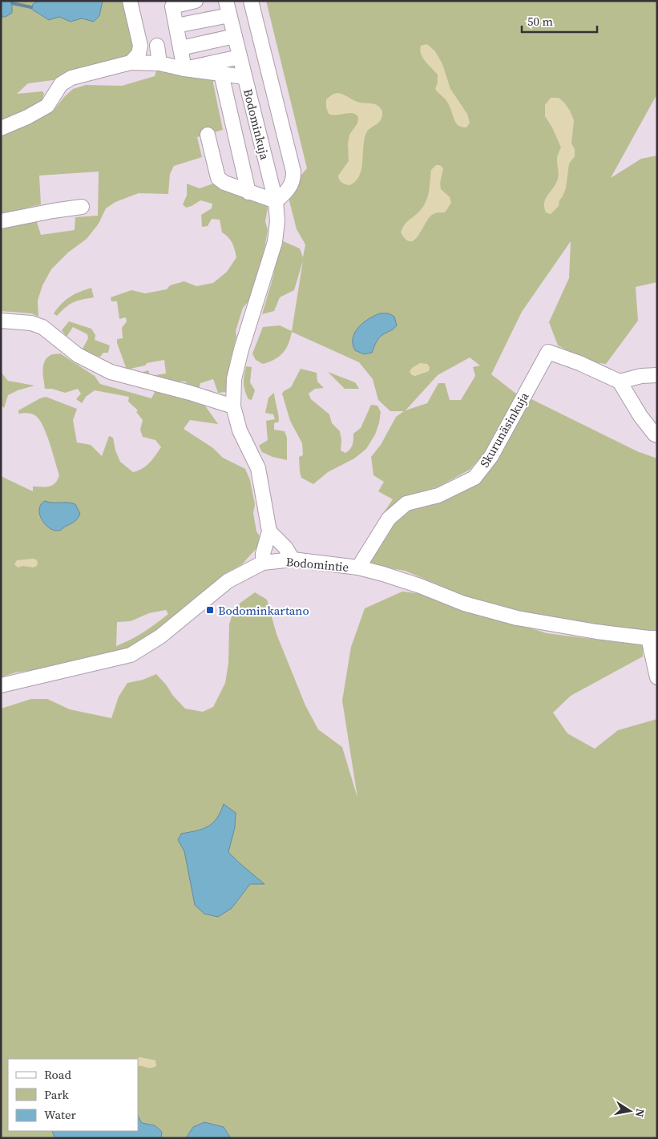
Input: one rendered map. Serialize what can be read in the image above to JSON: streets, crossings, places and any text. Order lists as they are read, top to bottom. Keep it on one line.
{"streets":{"street":["Bodominkuja","Skurunäsinkuja","Bodomintie"]},"crossings":[["Bodominkuja","Bodomintie"],["Skurunäsinkuja","Bodomintie"]],"places":{"transit":["Bodominkartano"]},"legend":["Road","Park","Water"],"scale_bar":"50 m","north":"right"}
